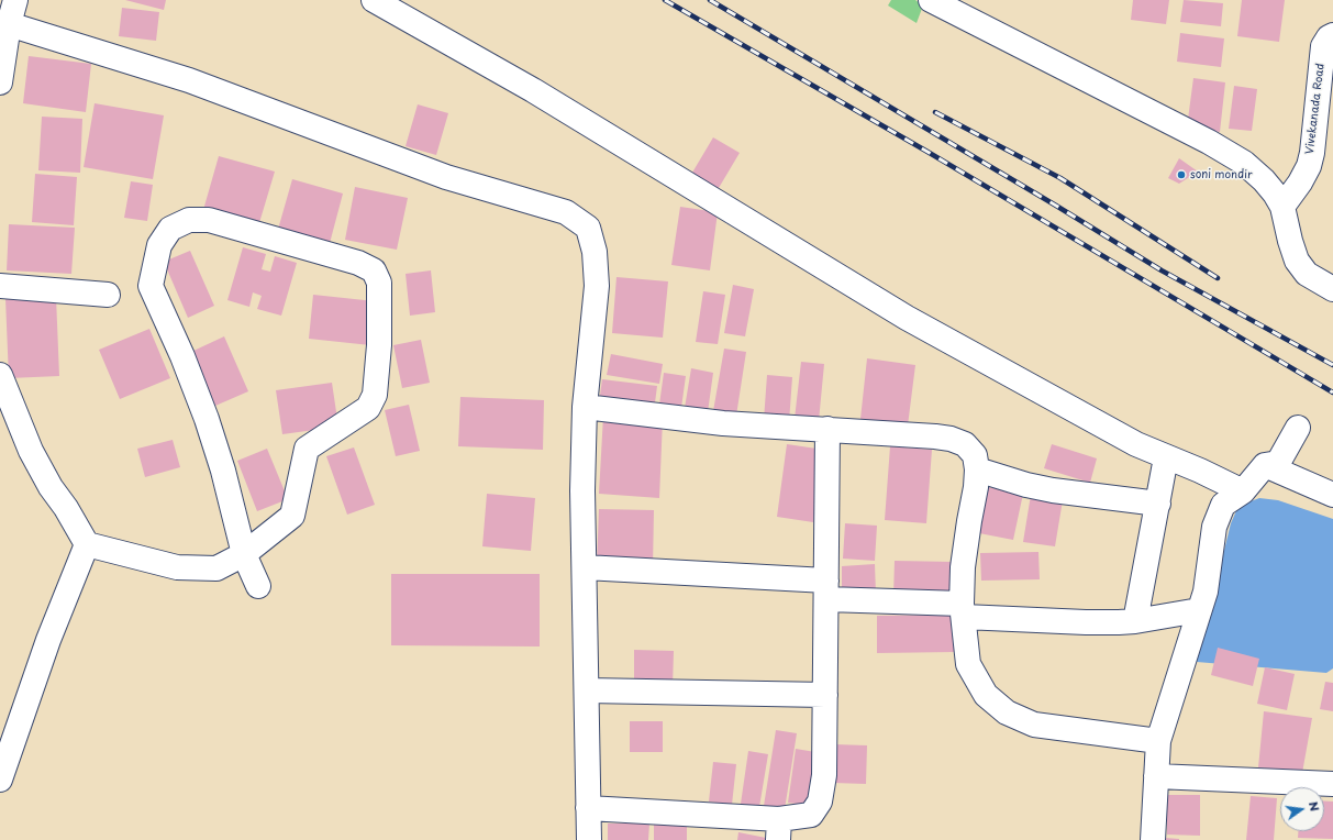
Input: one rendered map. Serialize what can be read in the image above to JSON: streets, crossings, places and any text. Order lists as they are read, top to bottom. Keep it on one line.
{"streets":{"street":["Vivekanada Road"]},"places":["soni mondir"],"north":"right"}
